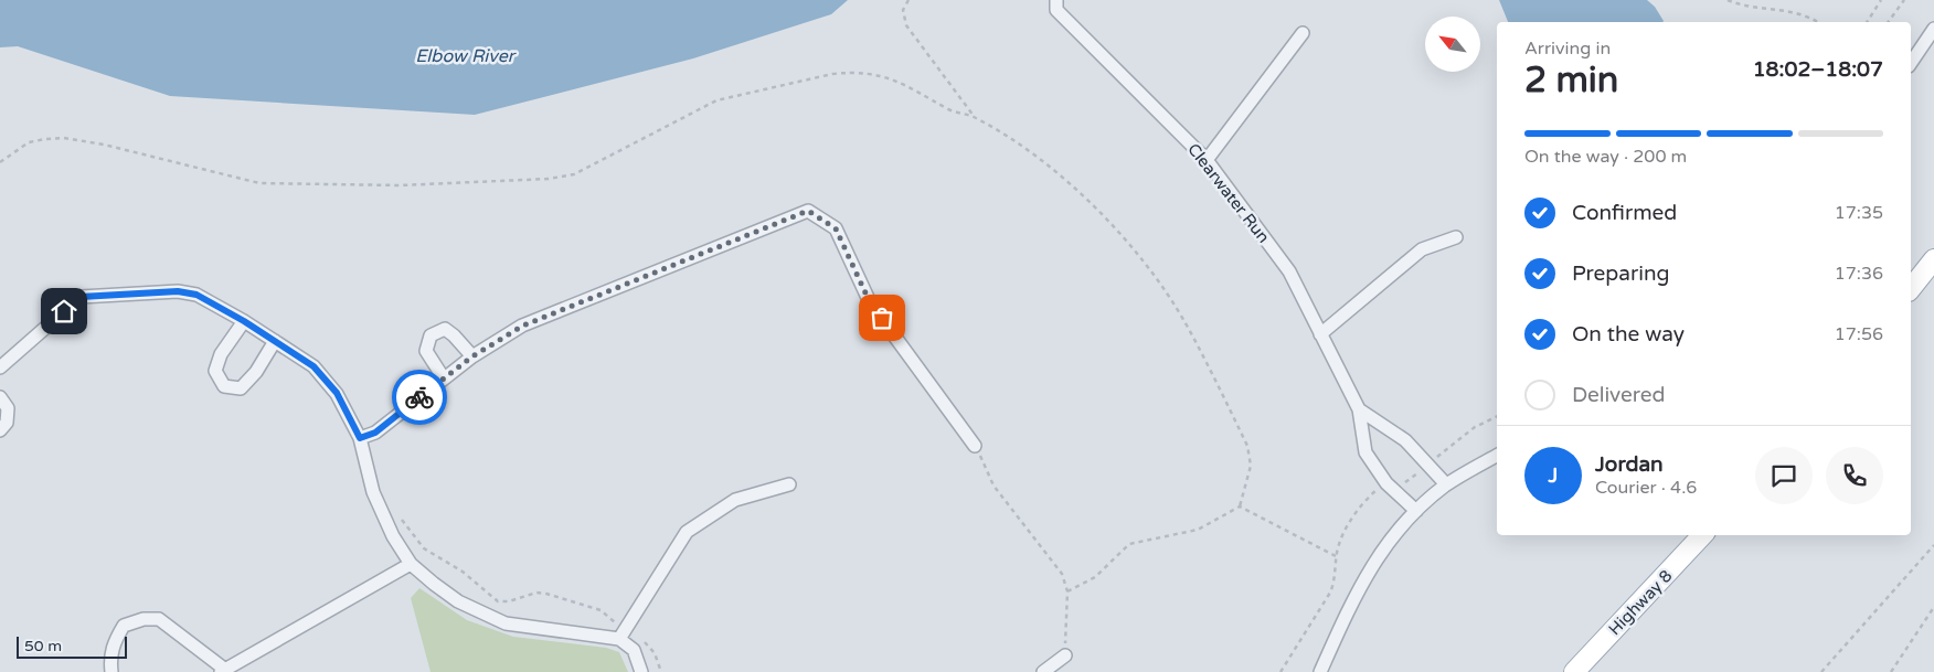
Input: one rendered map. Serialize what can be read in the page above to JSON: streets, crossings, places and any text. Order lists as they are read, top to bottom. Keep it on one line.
{"streets":{"main road":["Highway 8"],"street":["Clearwater Run"]},"water":["Elbow River"],"scale_bar":"50 m","north":"top left","page":{"heading":["2 min","Arriving in","18:02–18:07"],"panel":["Jordan","Courier · 4.6"],"bar":"On the way · 200 m","list":[["Confirmed","17:35"],["Preparing","17:36"],["On the way","17:56"],"Delivered"],"round":"J","scale":"50 m"}}
